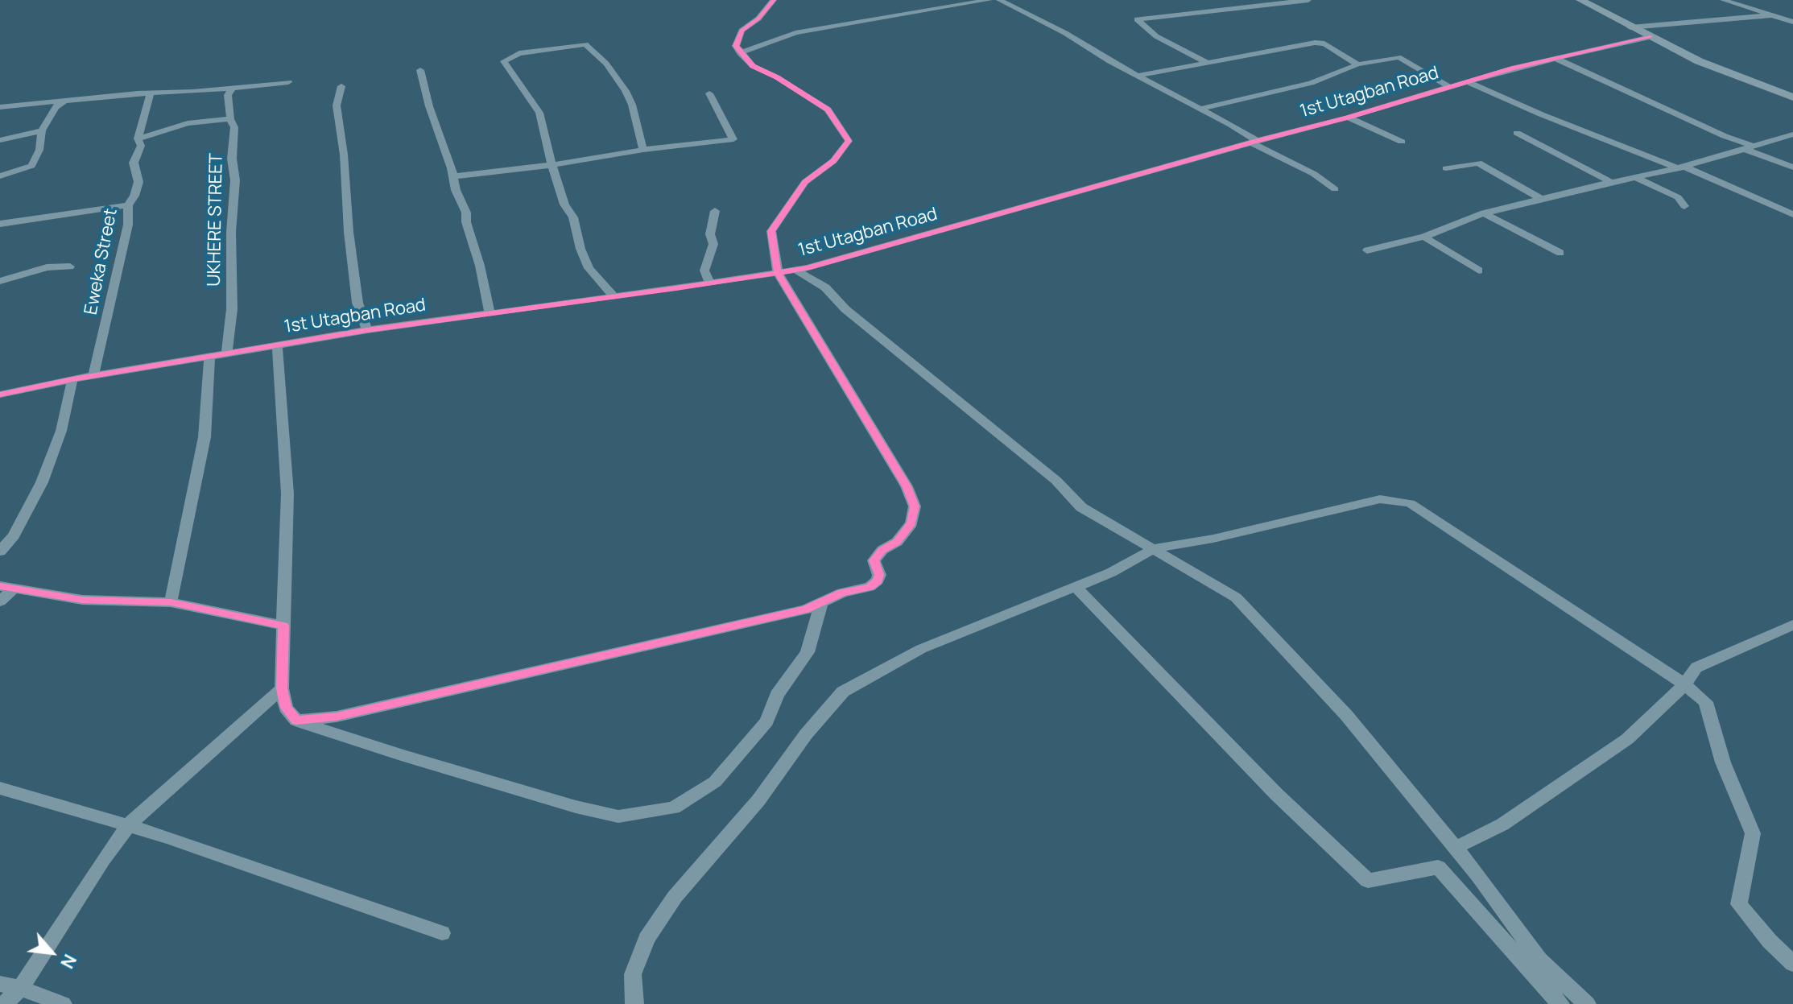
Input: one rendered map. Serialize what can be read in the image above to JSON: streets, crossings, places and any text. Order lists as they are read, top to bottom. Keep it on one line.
{"streets":{"street":["1st Utagban Road","UKHERE STREET","Eweka Street"]},"crossings":[["1st Utagban Road","UKHERE STREET"],["1st Utagban Road","Eweka Street"]],"north":"bottom right"}
